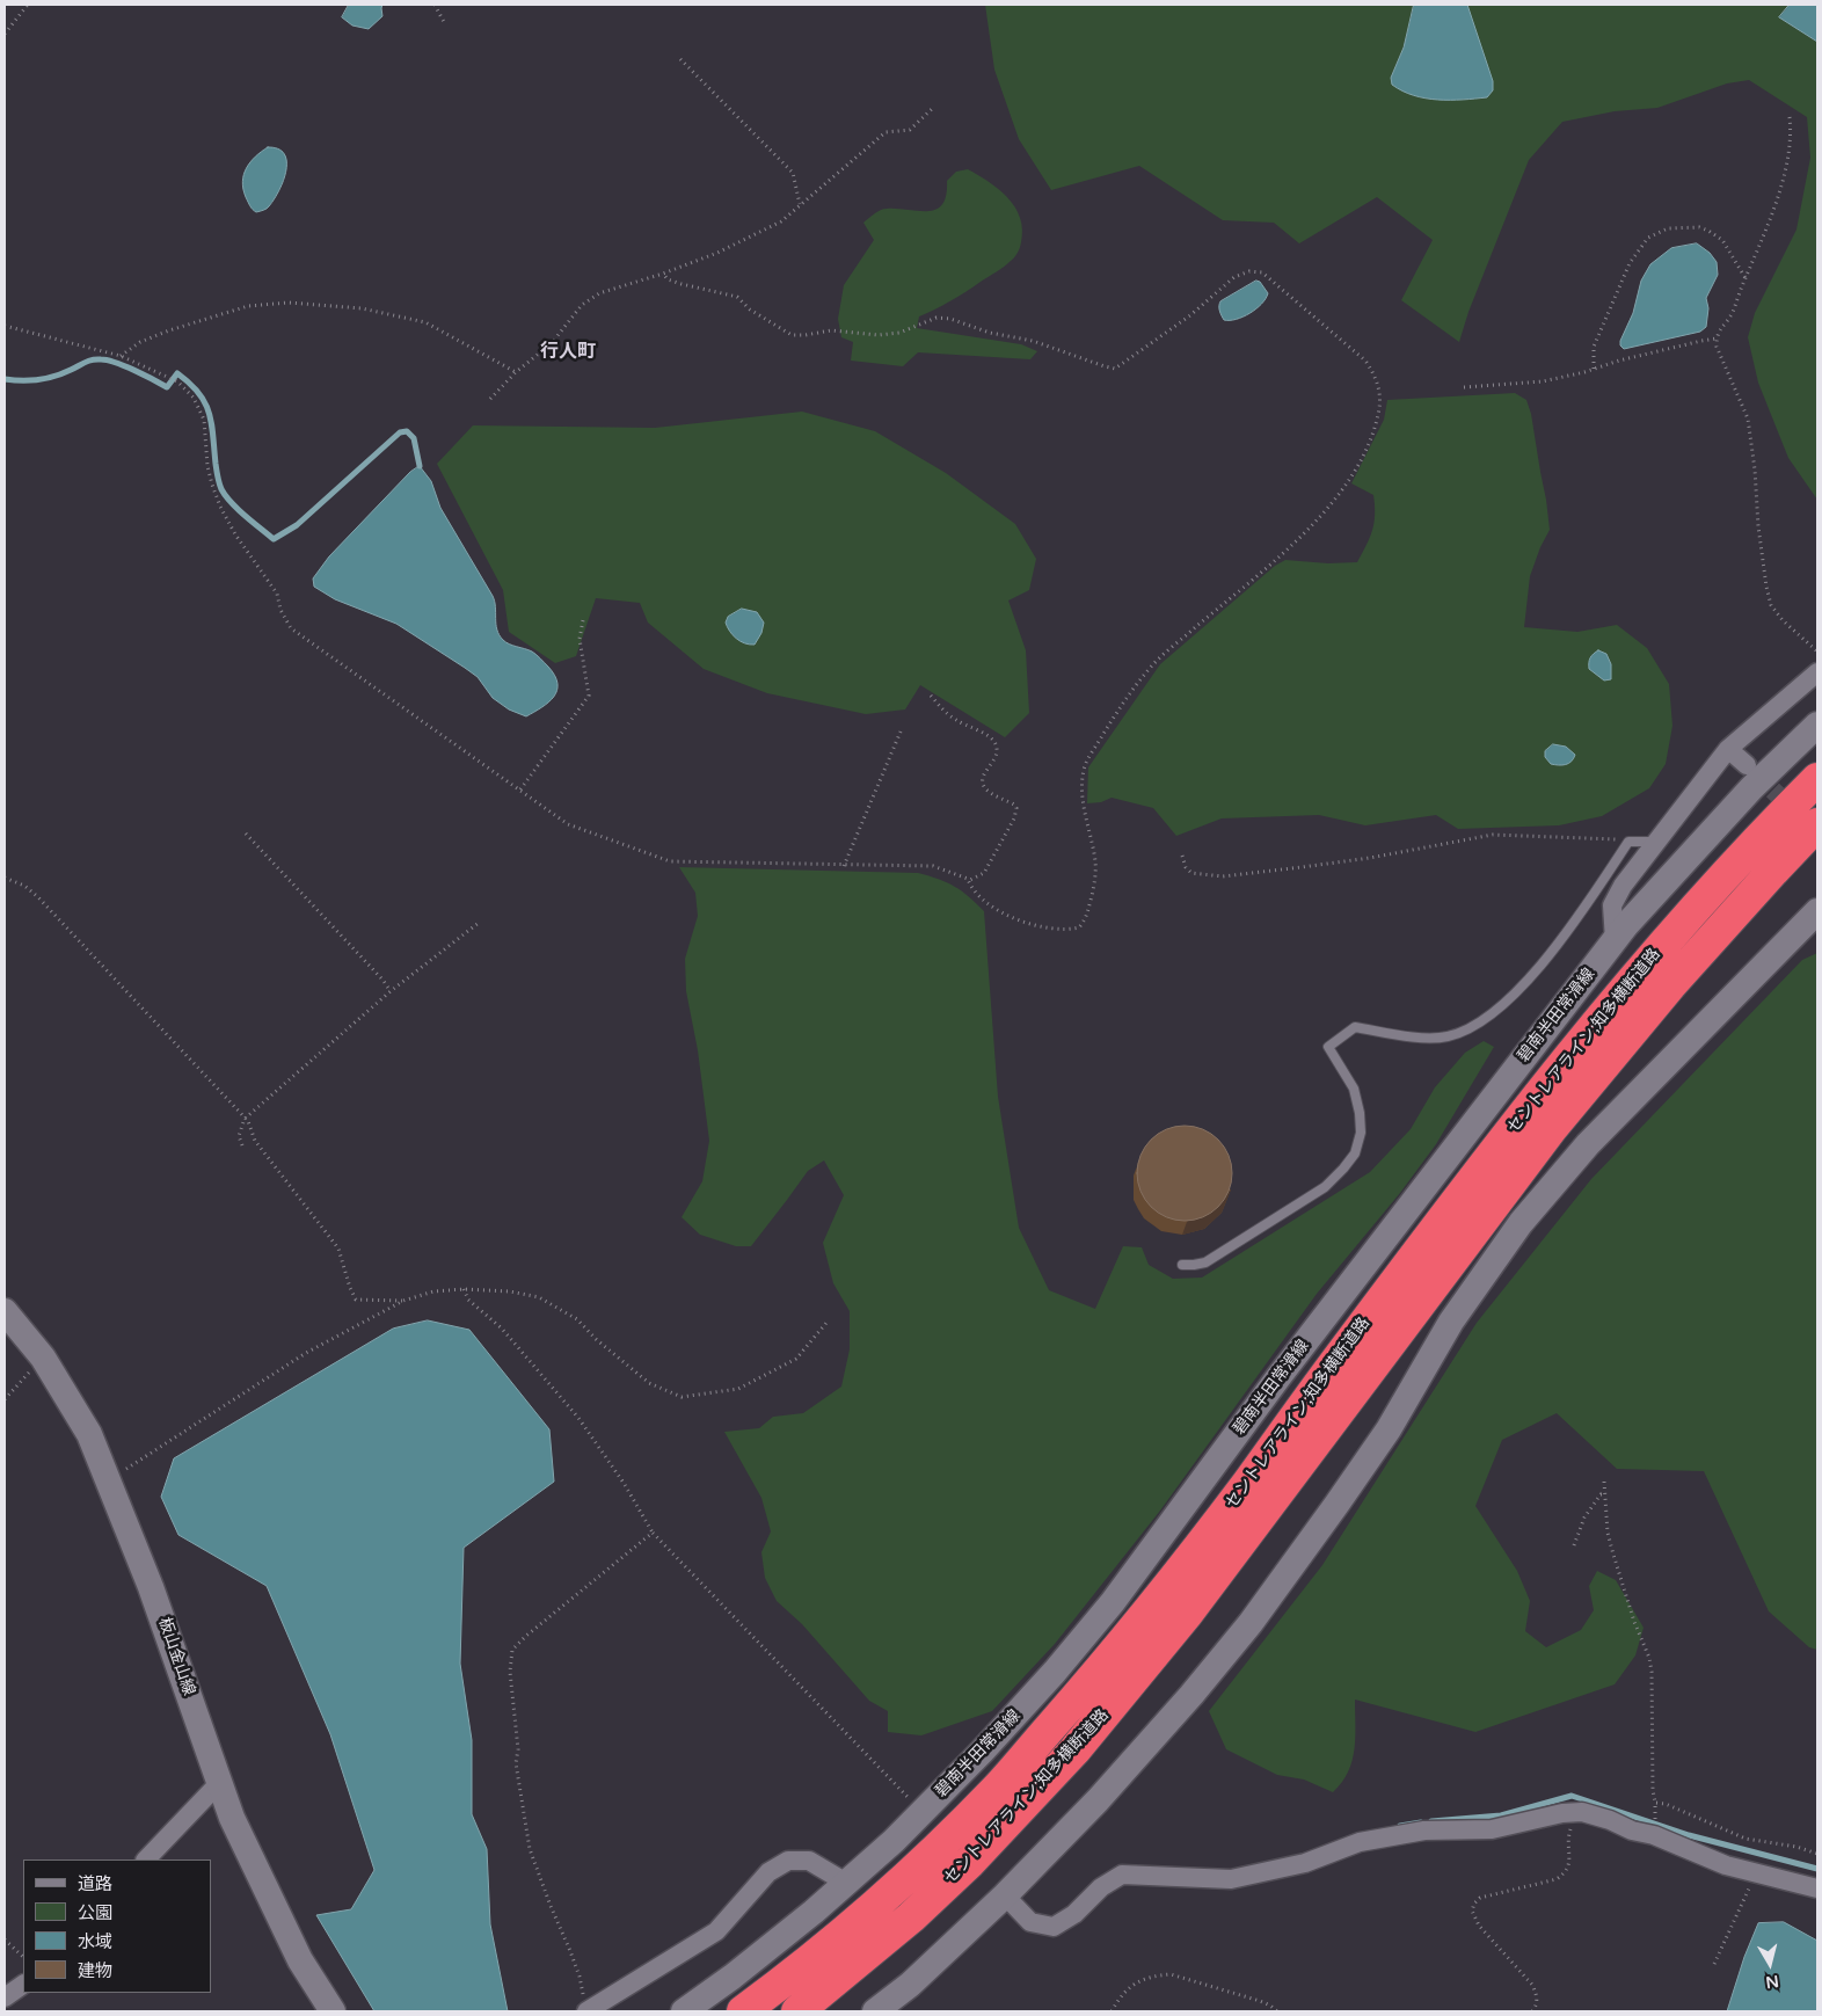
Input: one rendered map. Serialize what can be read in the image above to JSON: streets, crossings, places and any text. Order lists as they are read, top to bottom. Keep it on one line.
{"streets":{"highway":["セントレアライン;知多横断道路"],"main road":["碧南半田常滑線","板山金山線"]},"districts":["行人町"],"legend":["道路","公園","水域","建物"],"north":"bottom"}
